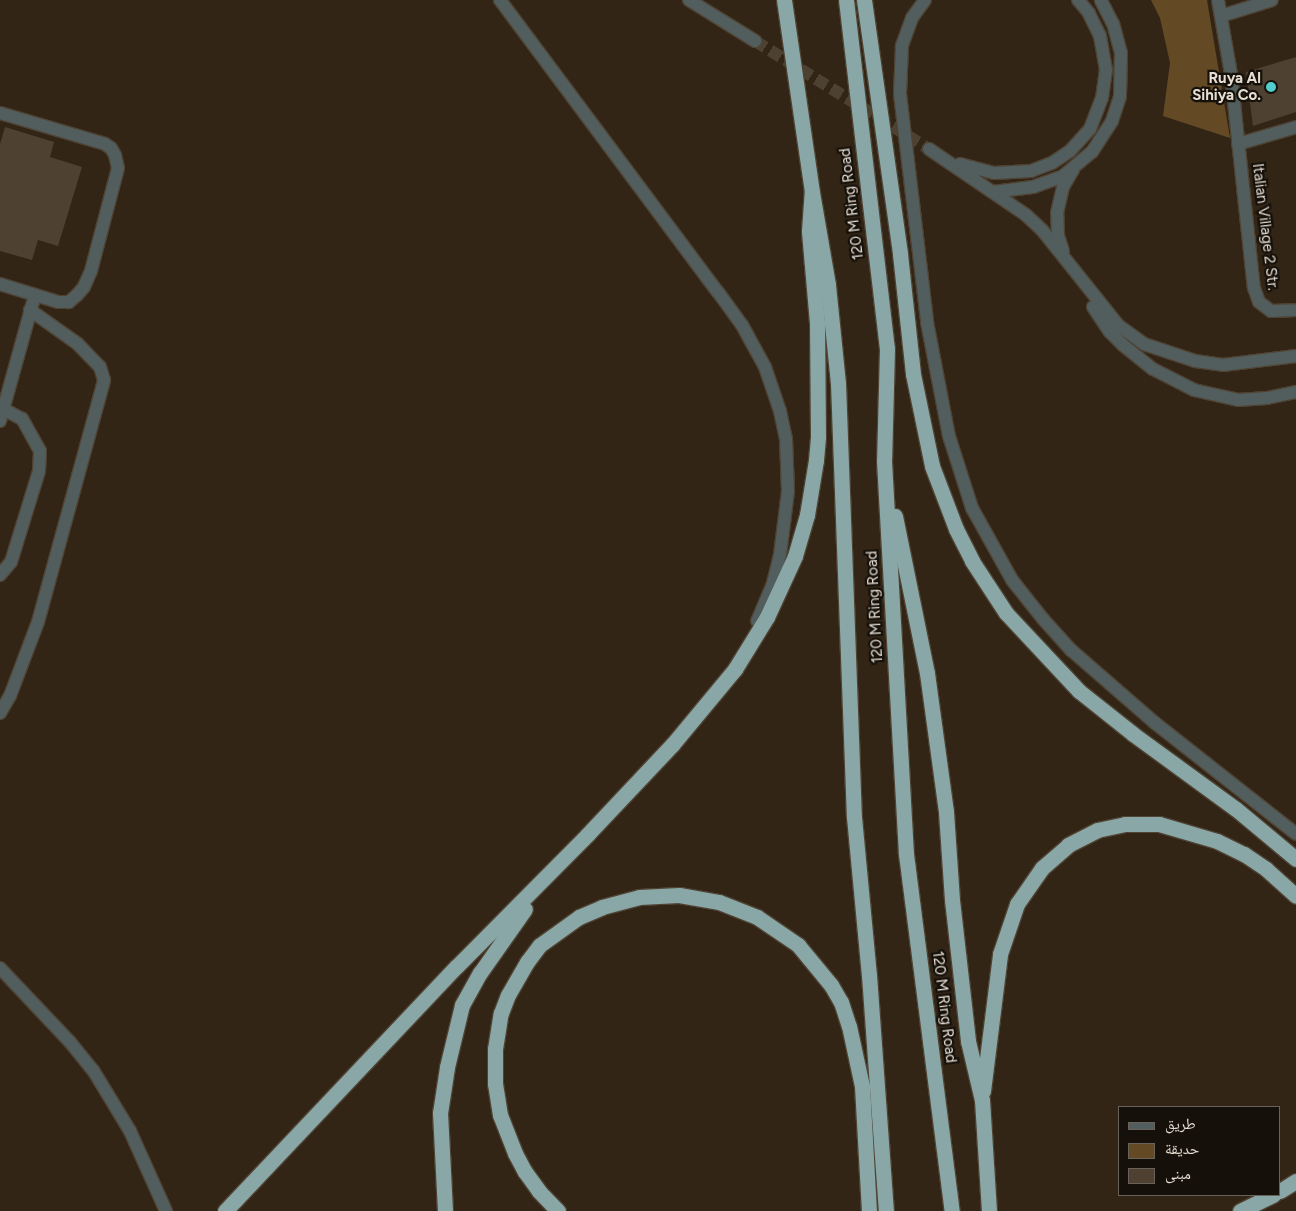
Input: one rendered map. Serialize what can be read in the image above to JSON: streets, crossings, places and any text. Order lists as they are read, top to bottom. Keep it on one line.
{"streets":{"highway":["120 M Ring Road"],"street":["Italian Village 2 Str."]},"places":["Ruya Al Sihiya Co."],"legend":["طريق","حديقة","مبنى"]}
